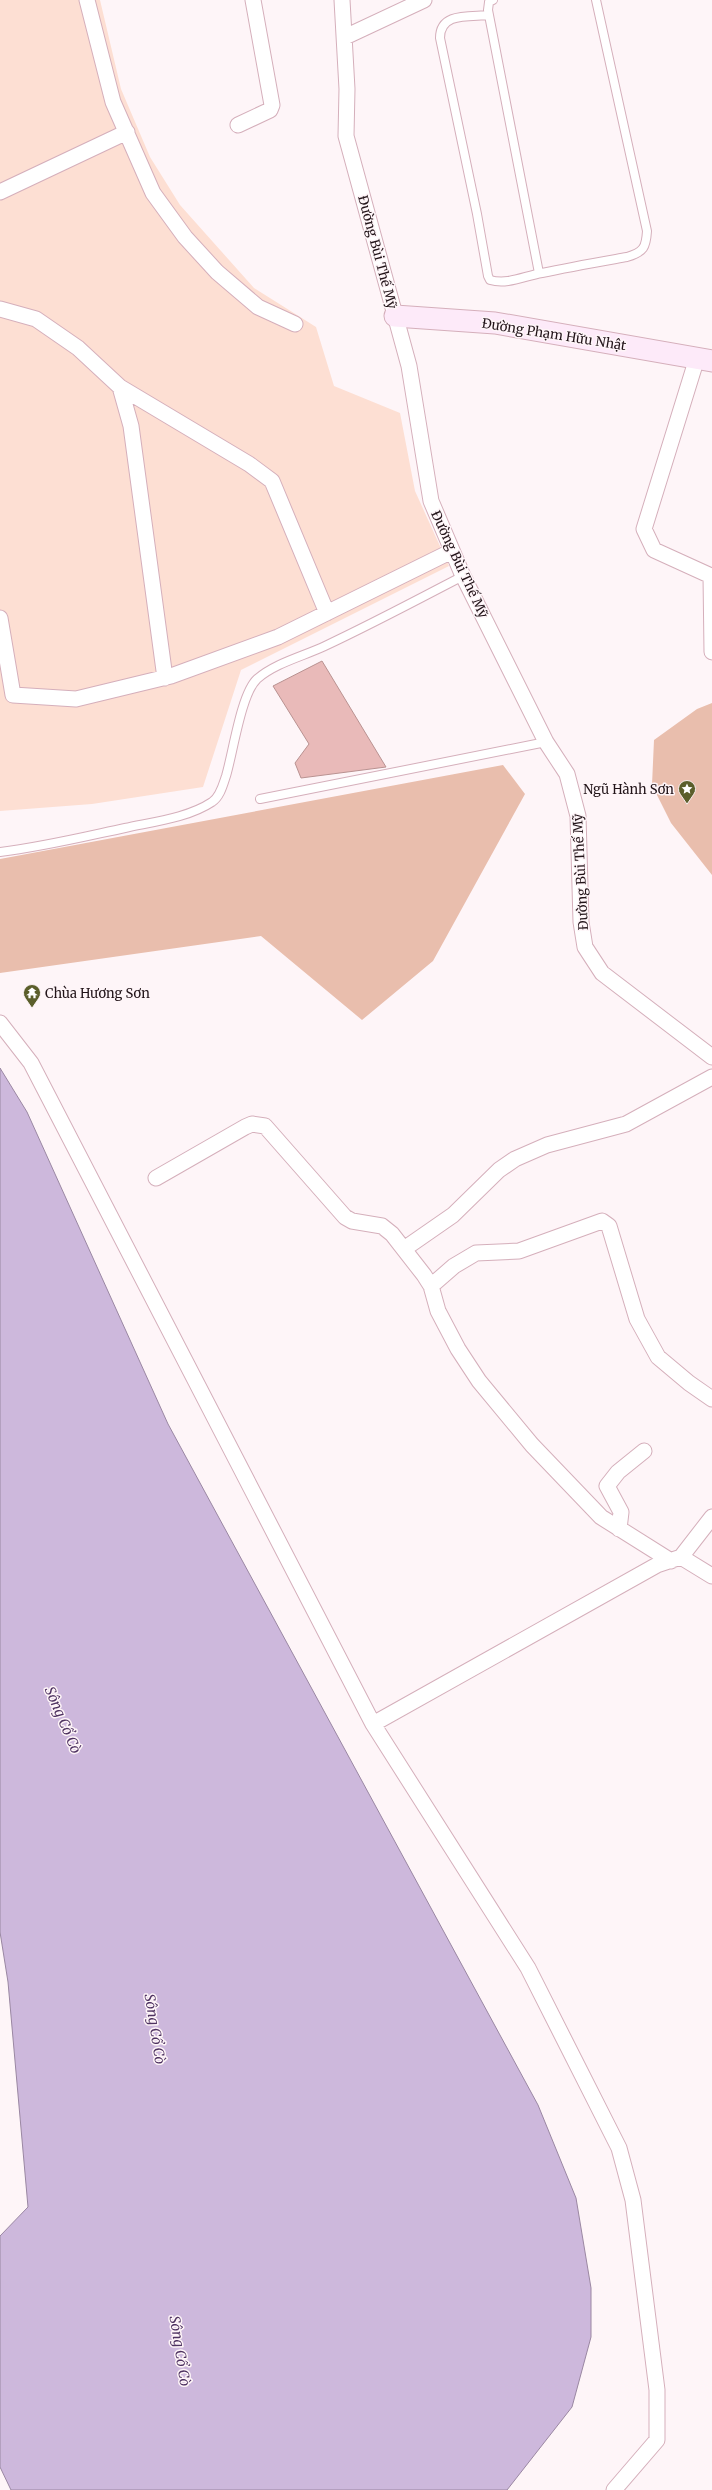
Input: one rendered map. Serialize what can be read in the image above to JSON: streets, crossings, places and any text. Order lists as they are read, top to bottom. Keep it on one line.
{"streets":{"street":["Đường Bùi Thế Mỹ","Đường Phạm Hữu Nhật"]},"crossings":[["Đường Bùi Thế Mỹ","Đường Phạm Hữu Nhật"]],"water":["Sông Cổ Cò"],"places":{"place":["Ngũ Hành Sơn"],"temple":["Chùa Hương Sơn"]}}
